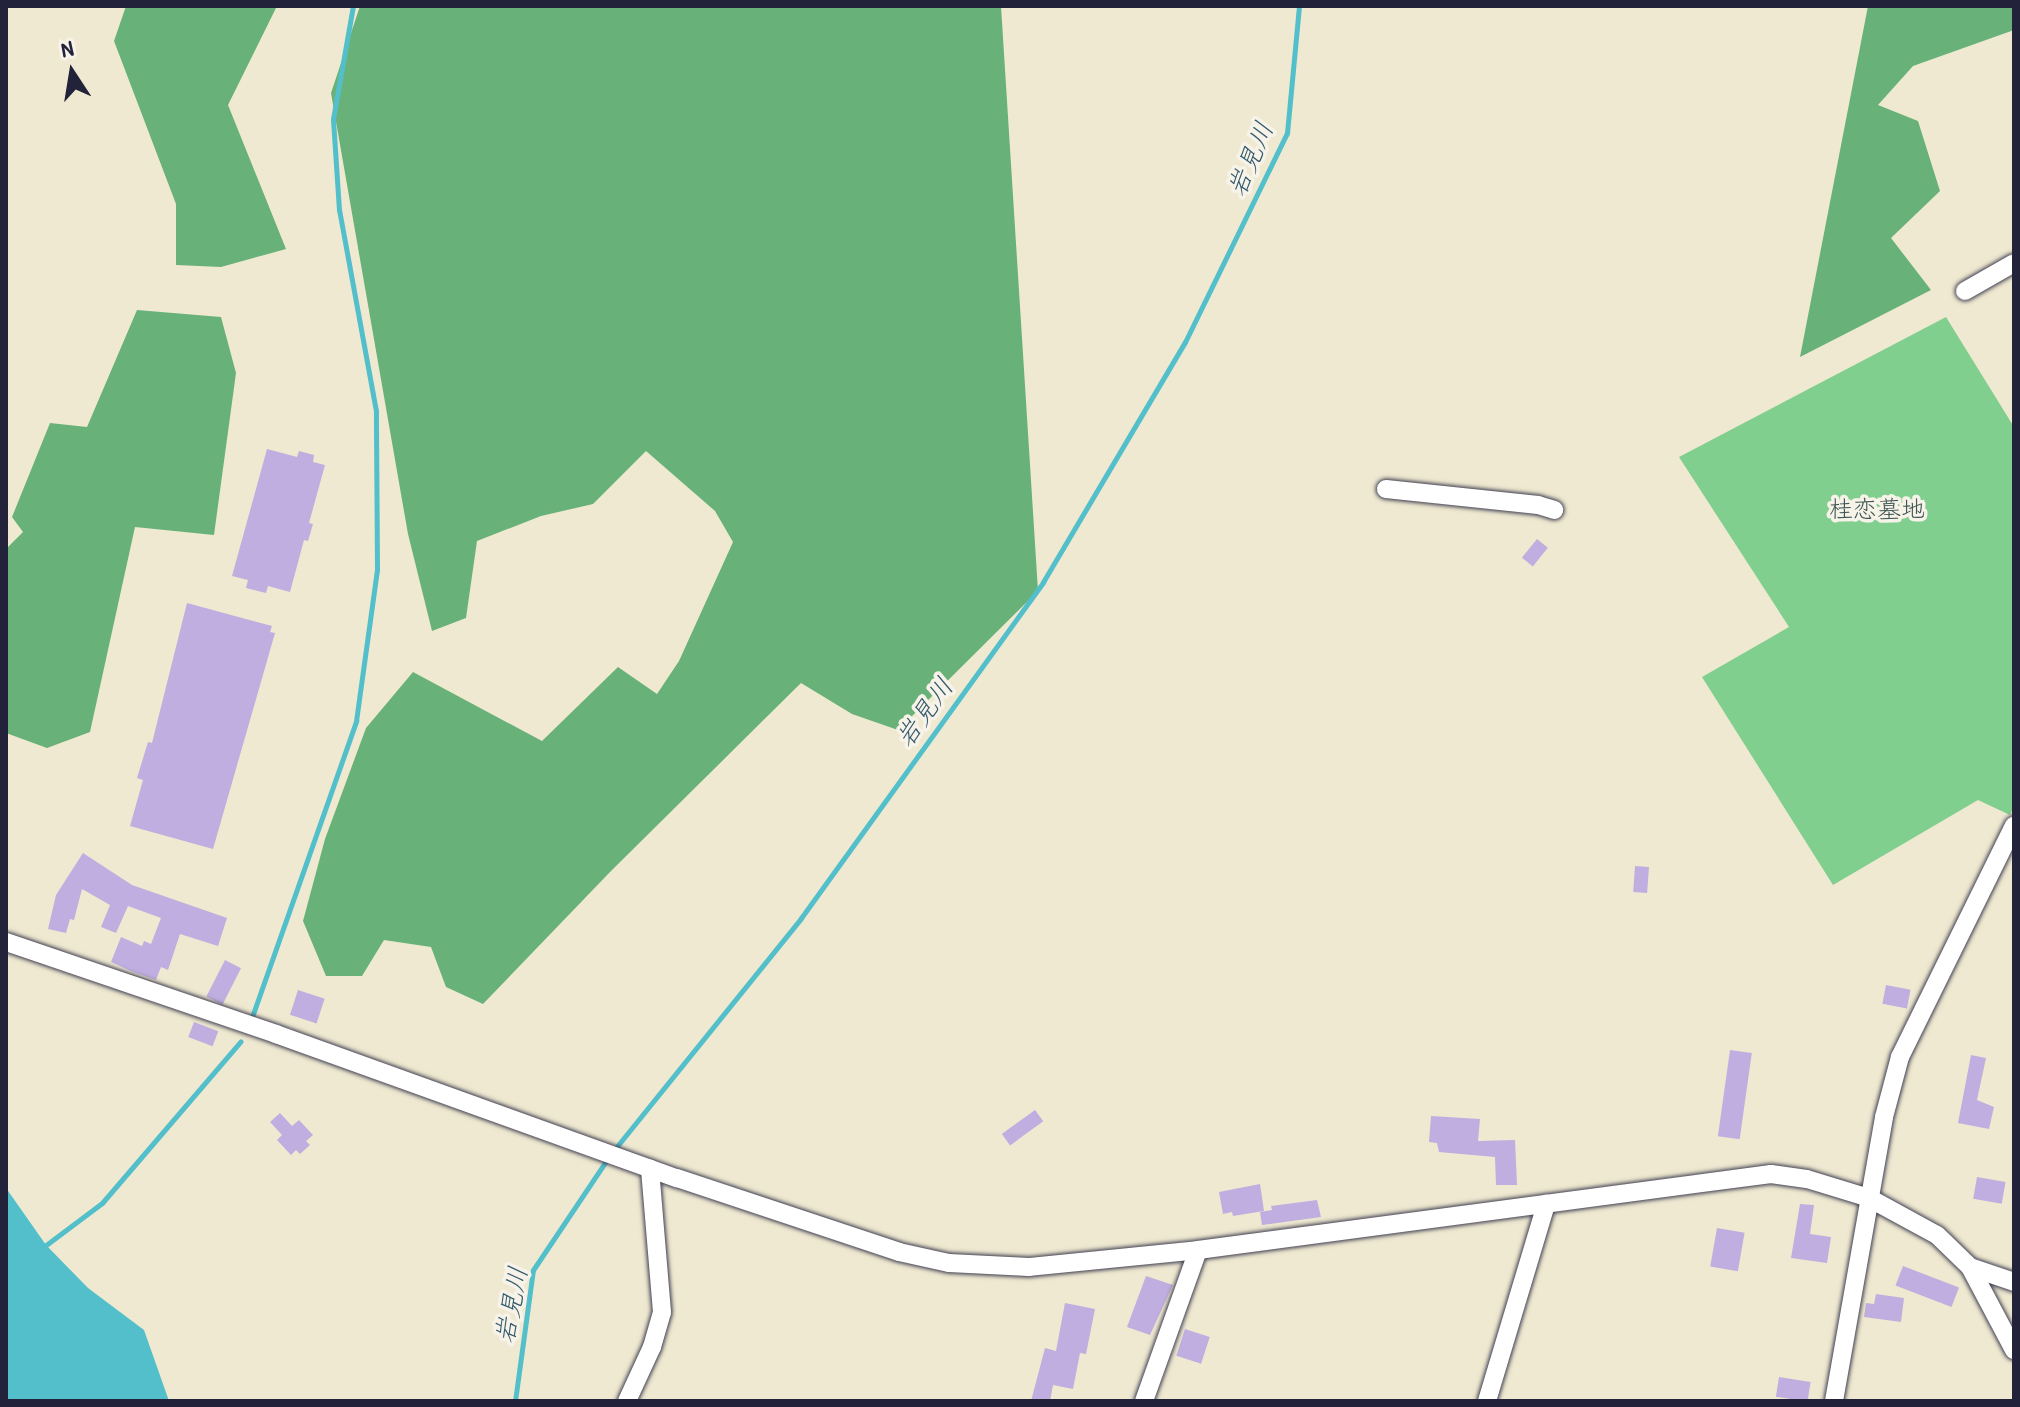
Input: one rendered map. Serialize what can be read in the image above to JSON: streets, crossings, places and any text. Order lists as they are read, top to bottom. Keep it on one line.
{"water":["岩見川"],"parks":["桂恋墓地"],"north":"top"}
